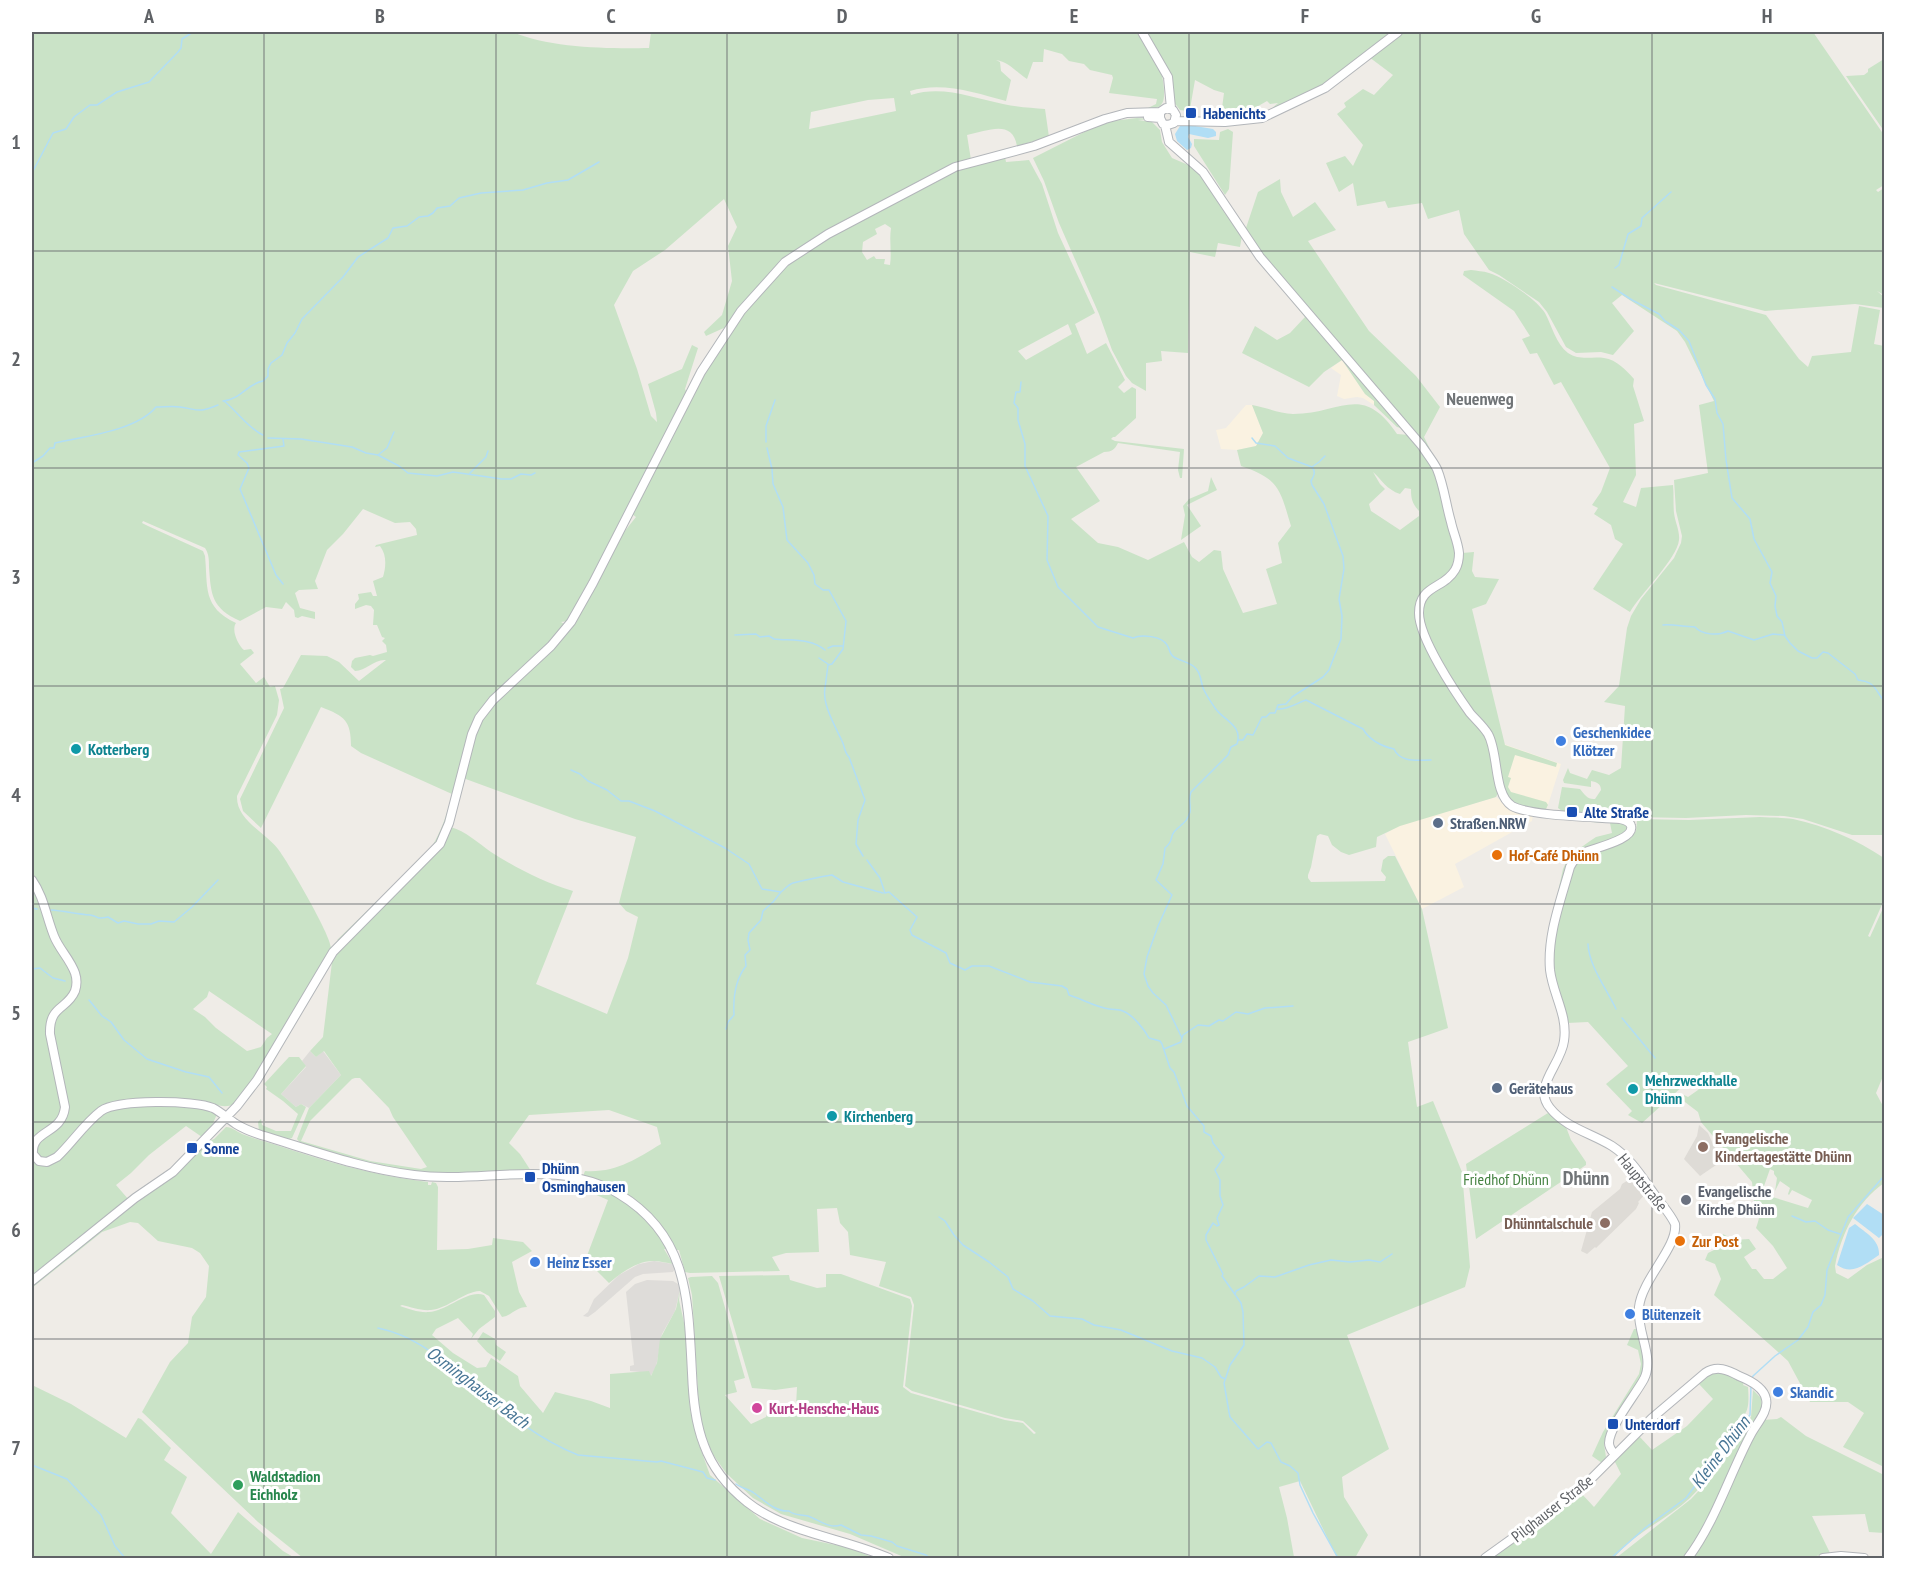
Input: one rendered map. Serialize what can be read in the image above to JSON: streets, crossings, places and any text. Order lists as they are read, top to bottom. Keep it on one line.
{"streets":{"main road":["Hauptstraße","Pilghauser Straße"]},"crossings":[["Hauptstraße","Pilghauser Straße"]],"districts":["Neuenweg","Dhünn"],"water":["Osminghauser Bach","Kleine Dhünn"],"parks":["Friedhof Dhünn"],"places":{"transit":["Habenichts","Alte Straße","Sonne","Dhünn Osminghausen","Unterdorf"],"other":["Geschenkidee Klötzer","Kotterberg","Straßen.NRW","Hof-Café Dhünn","Gerätehaus","Mehrzweckhalle Dhünn","Kirchenberg","Evangelische Kindertagestätte Dhünn","Evangelische Kirche Dhünn","Dhünntalschule","Zur Post","Heinz Esser","Blütenzeit","Skandic","Kurt-Hensche-Haus","Waldstadion Eichholz"]},"grid":{"columns":["A","B","C","D","E","F","G","H"],"rows":["1","2","3","4","5","6","7"]}}
